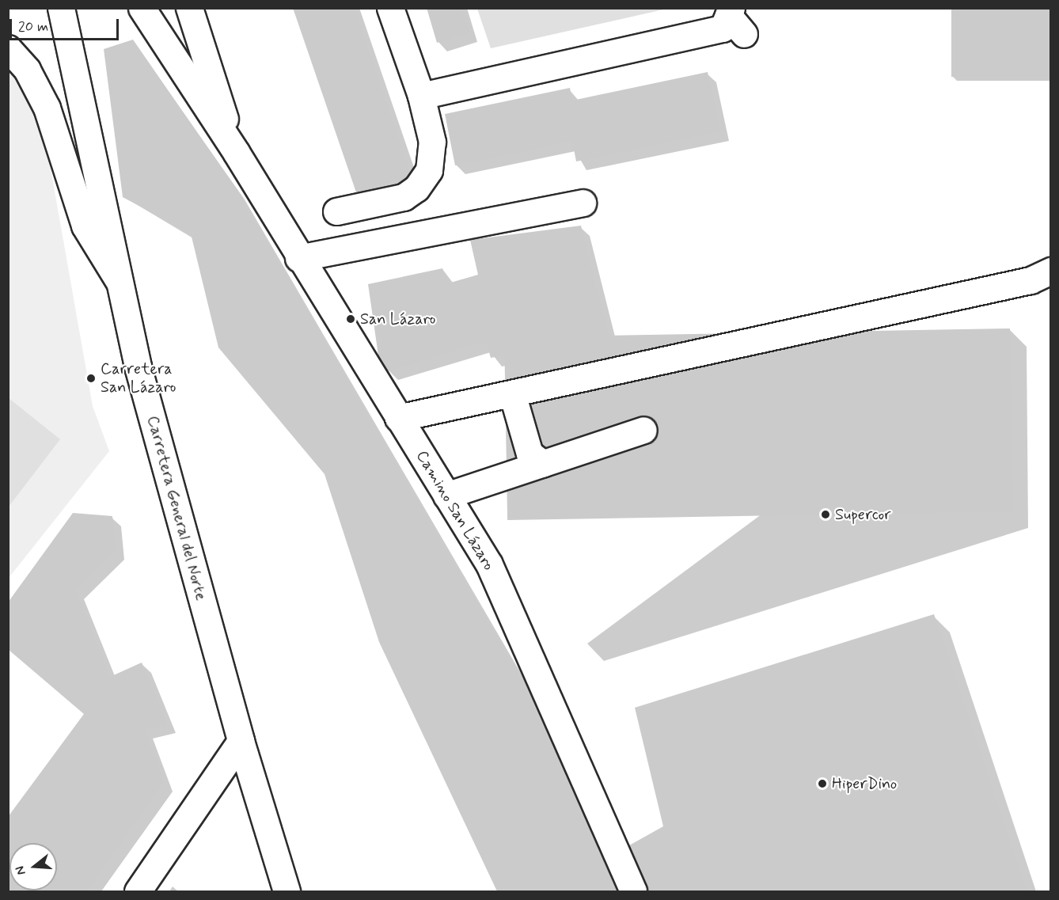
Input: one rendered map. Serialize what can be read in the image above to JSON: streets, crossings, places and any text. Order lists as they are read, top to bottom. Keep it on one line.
{"streets":{"street":["Carretera General del Norte","Camino San Lázaro"]},"places":["San Lázaro","Carretera San Lázaro","Supercor","HiperDino"],"scale_bar":"20 m","north":"left"}
